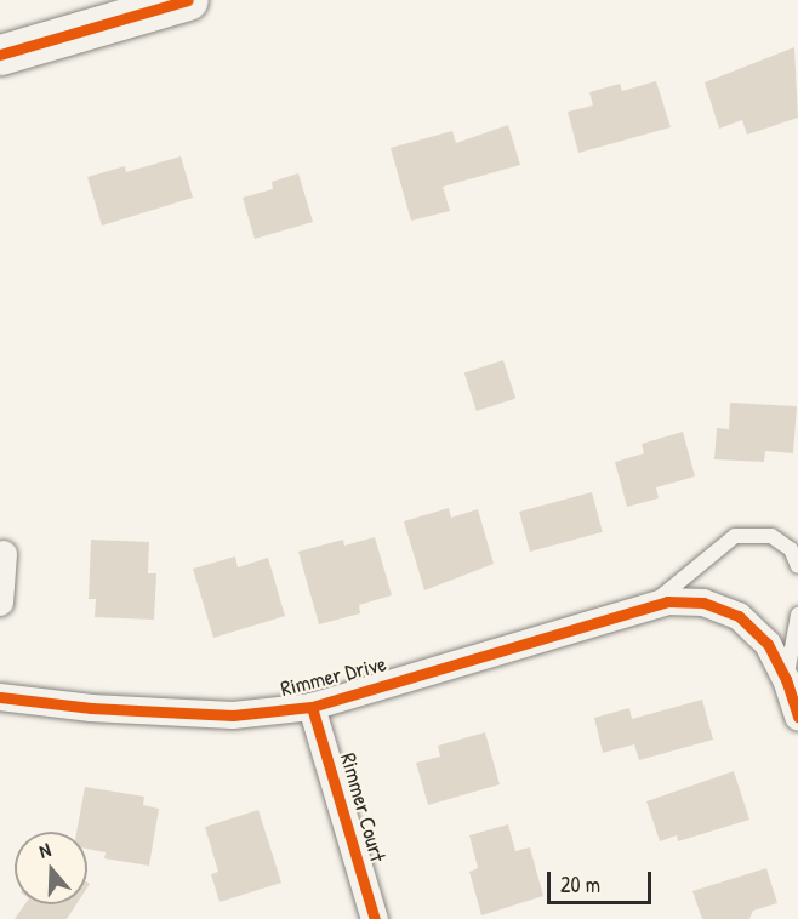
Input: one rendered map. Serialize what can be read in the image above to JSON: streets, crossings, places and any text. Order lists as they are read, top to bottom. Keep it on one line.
{"streets":{"street":["Rimmer Drive","Rimmer Court"]},"crossings":[["Rimmer Drive","Rimmer Court"]],"scale_bar":"20 m","north":"top"}
